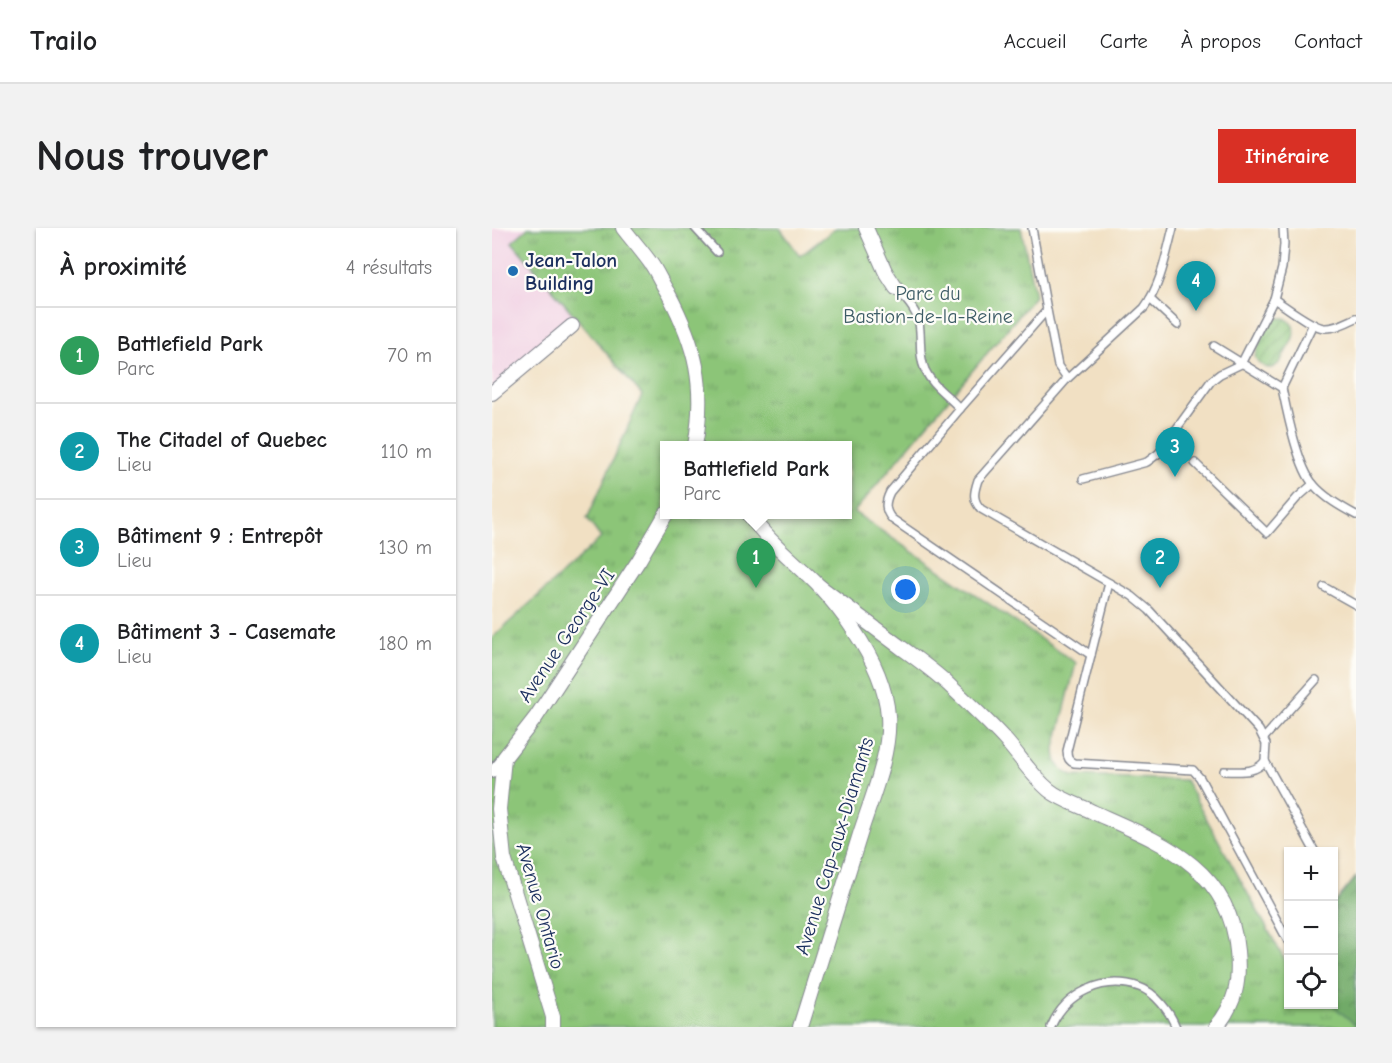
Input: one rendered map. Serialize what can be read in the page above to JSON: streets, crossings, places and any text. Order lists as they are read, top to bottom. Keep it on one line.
{"streets":{"street":["Avenue George-VI","Avenue Cap-aux-Diamants","Avenue Ontario"]},"crossings":[["Avenue George-VI","Avenue Ontario"]],"parks":["Parc du Bastion-de-la-Reine"],"places":["Jean-Talon Building"],"page":{"header":"Trailo","nav":["Accueil","Carte","À propos","Contact"],"buttons":"Itinéraire","title":"Nous trouver","heading":["À proximité","4 résultats"],"pins":["4","3","1","2"],"list":[{"mark":"1","name":"Battlefield Park","note":"Parc","value":"70 m"},{"mark":"2","name":"The Citadel of Quebec","note":"Lieu","value":"110 m"},{"mark":"3","name":"Bâtiment 9 : Entrepôt","note":"Lieu","value":"130 m"},{"mark":"4","name":"Bâtiment 3 - Casemate","note":"Lieu","value":"180 m"}],"popup":["Battlefield Park","Parc"],"map_buttons":["+","−"]}}
